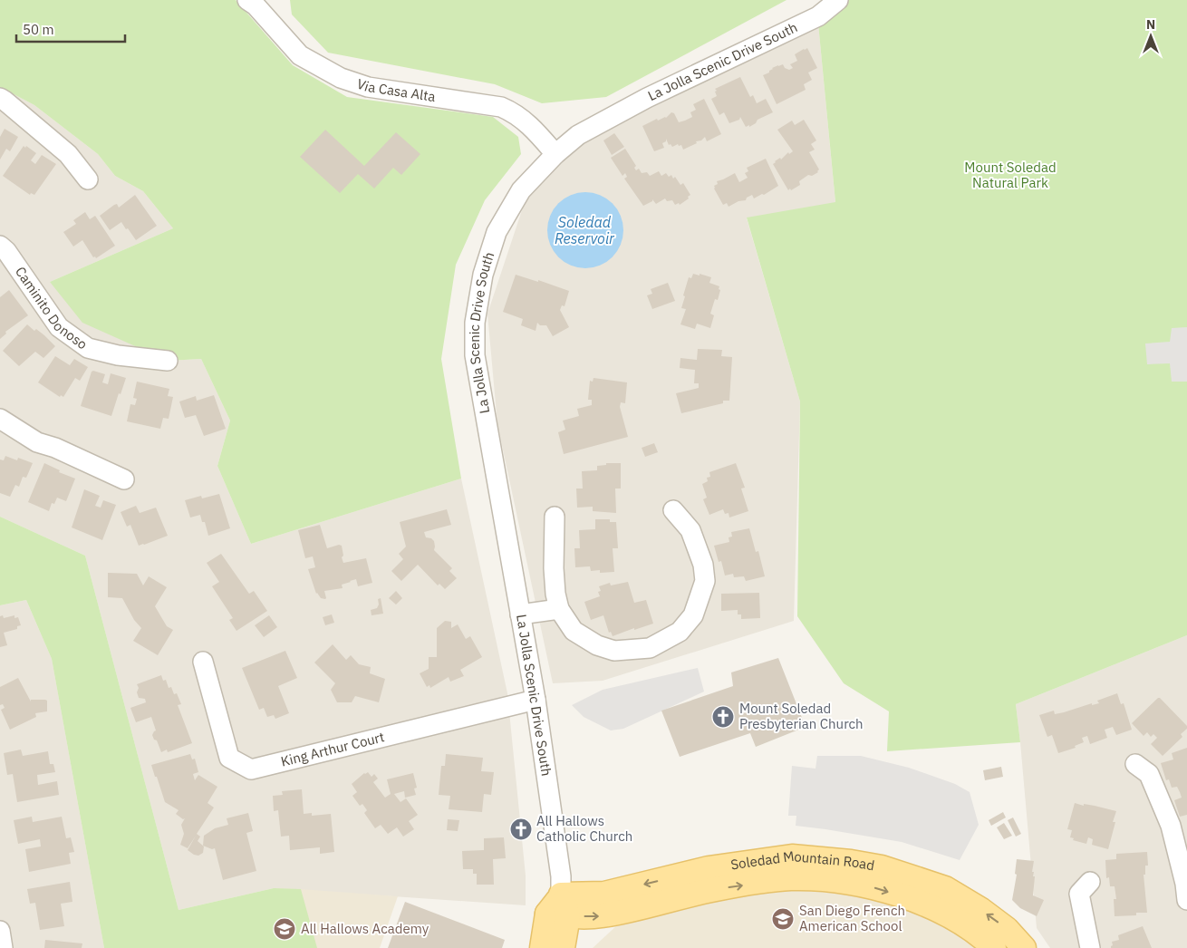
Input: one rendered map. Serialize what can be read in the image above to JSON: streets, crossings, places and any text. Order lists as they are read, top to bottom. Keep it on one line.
{"streets":{"main road":["La Jolla Scenic Drive South","Soledad Mountain Road"],"street":["Via Casa Alta","Caminito Donoso","King Arthur Court"]},"crossings":[["La Jolla Scenic Drive South","Via Casa Alta"],["La Jolla Scenic Drive South","King Arthur Court"],["La Jolla Scenic Drive South","Soledad Mountain Road"]],"water":["Soledad Reservoir"],"parks":["Mount Soledad Natural Park"],"places":{"church":["Mount Soledad Presbyterian Church","All Hallows Catholic Church"],"school or university":["San Diego French American School","All Hallows Academy"]},"scale_bar":"50 m","north":"top"}
